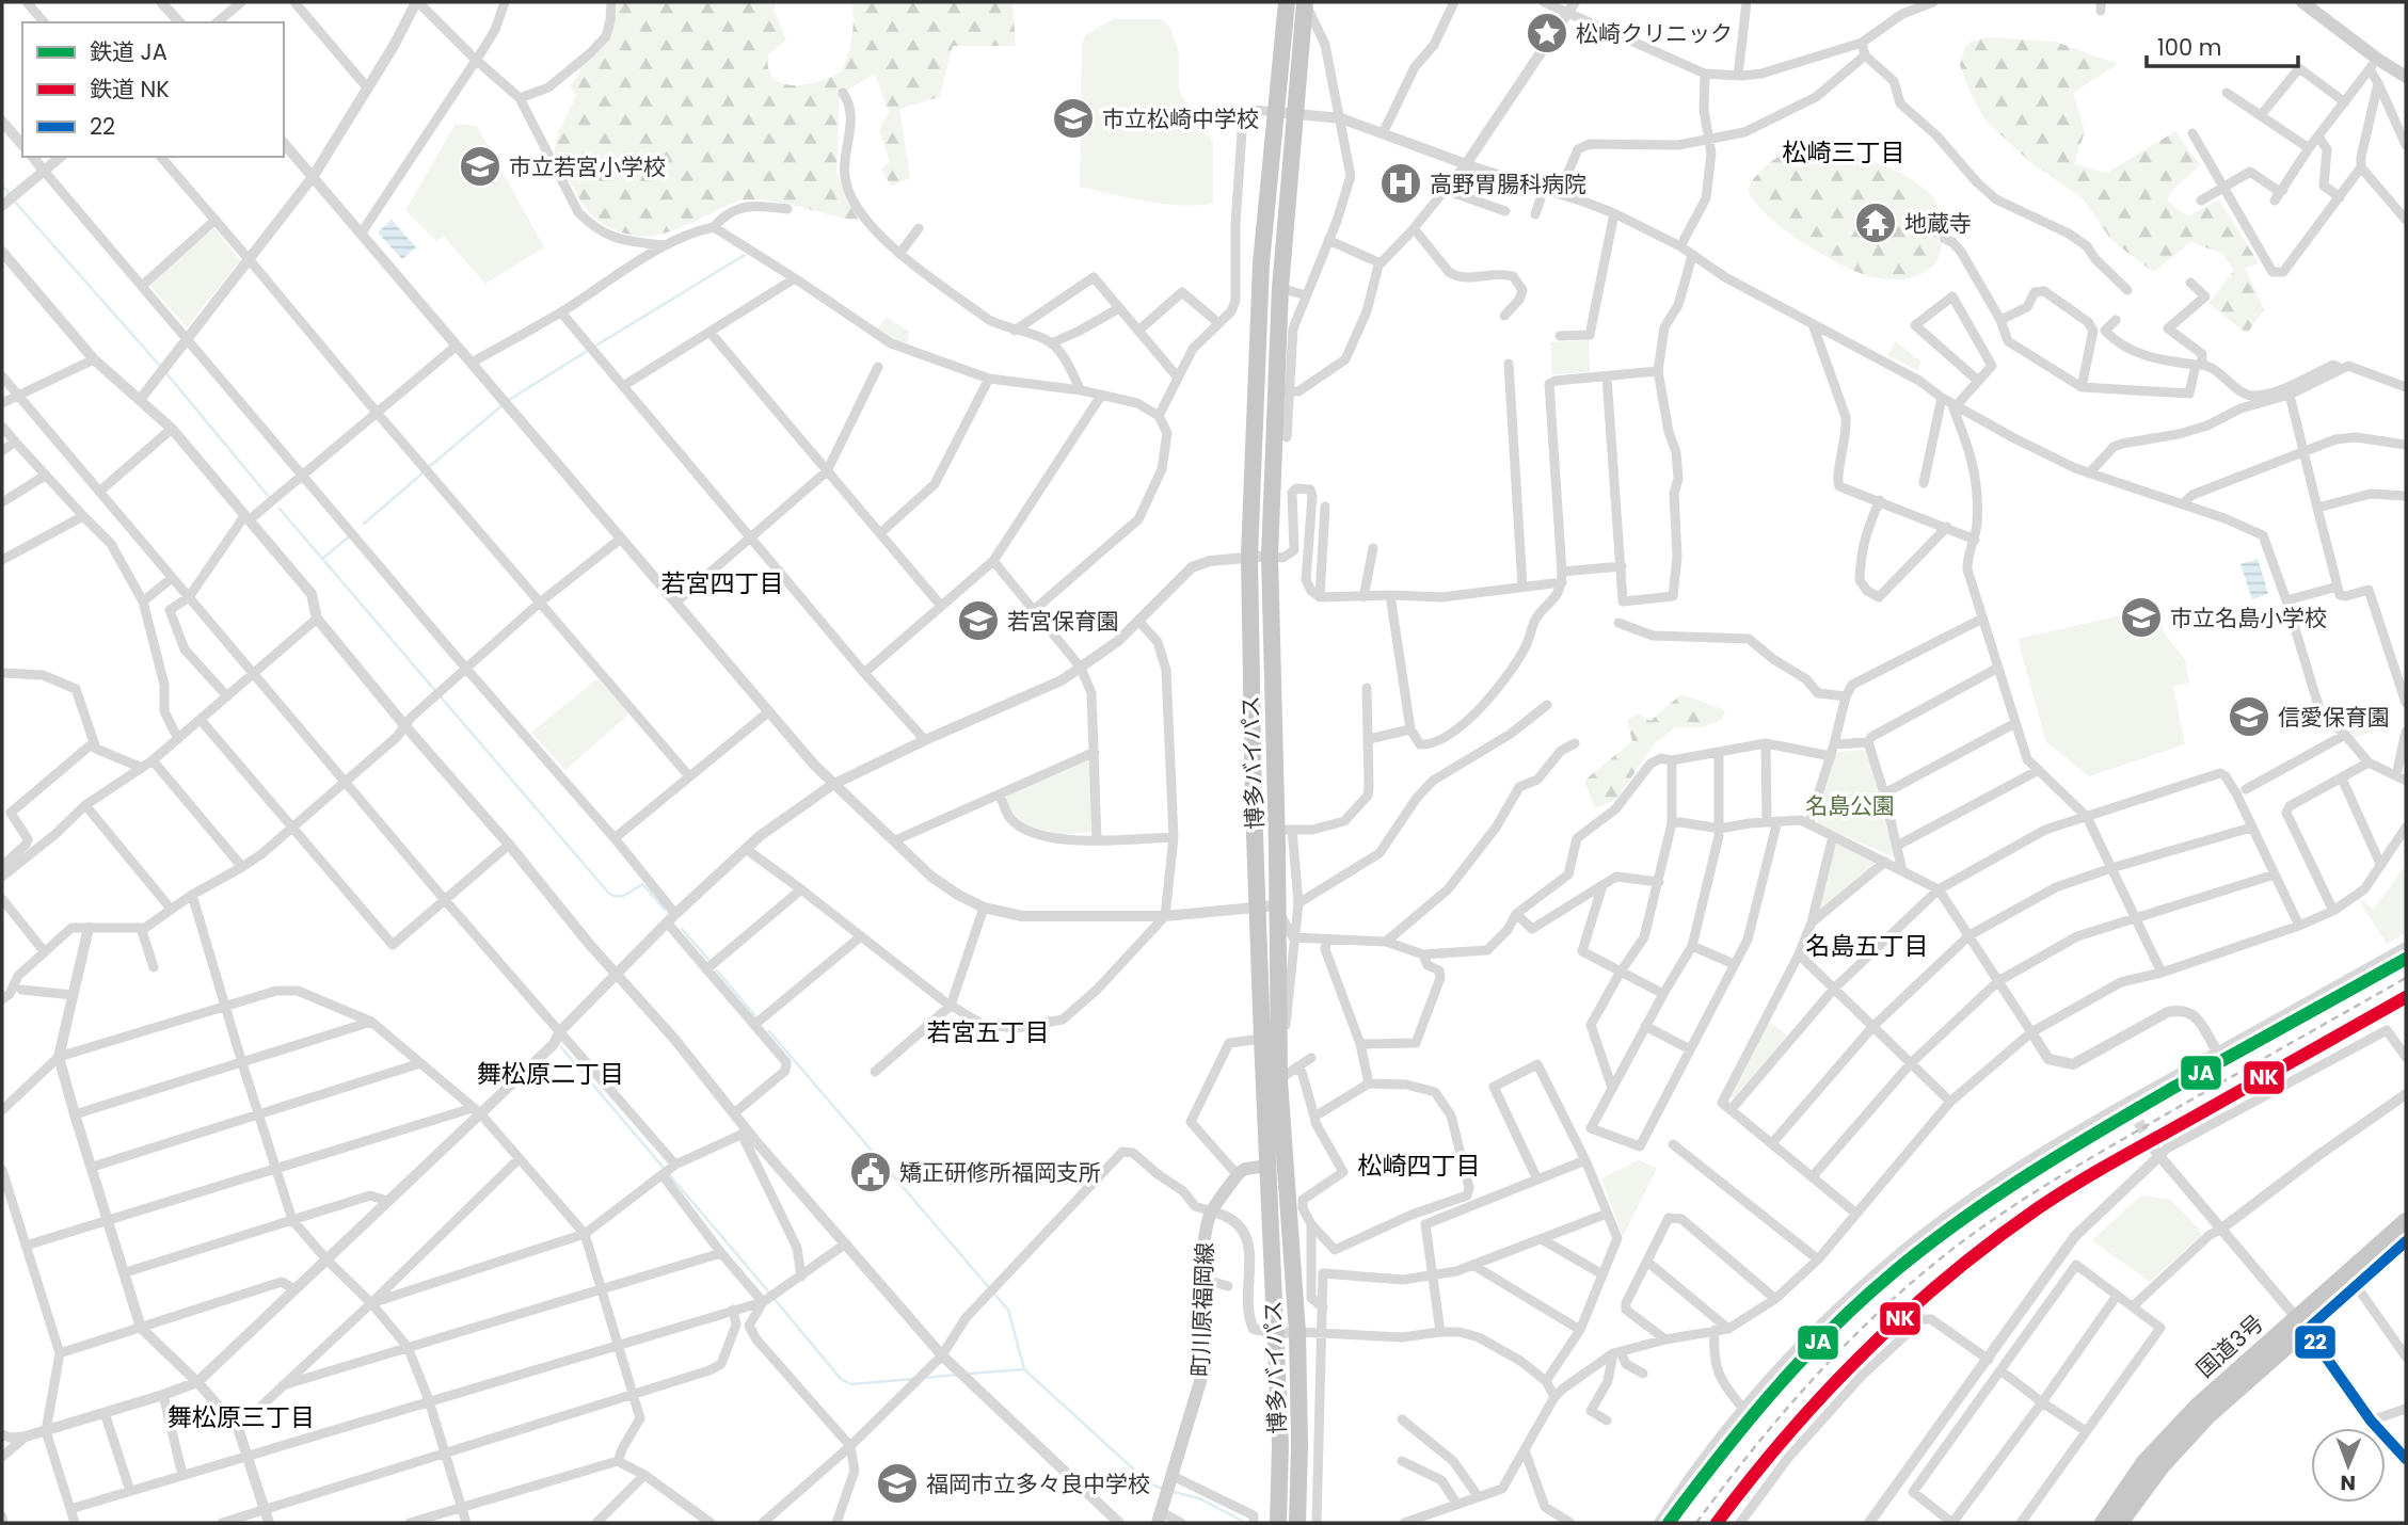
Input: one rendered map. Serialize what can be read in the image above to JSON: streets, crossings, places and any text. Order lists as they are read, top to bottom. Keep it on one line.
{"streets":{"highway":["博多バイパス","国道3号"],"main road":["町川原福岡線"]},"districts":["松崎三丁目","若宮四丁目","名島五丁目","若宮五丁目","舞松原二丁目","松崎四丁目","舞松原三丁目"],"parks":["名島公園"],"places":{"place":["松崎クリニック"],"school or university":["市立松崎中学校","市立若宮小学校","市立名島小学校","若宮保育園","信愛保育園","福岡市立多々良中学校"],"hospital":["高野胃腸科病院"],"temple":["地蔵寺"],"public building":["矯正研修所福岡支所"]},"lines":["rail line JA","rail line NK","transit line 22"],"legend":["鉄道 JA","鉄道 NK","22"],"scale_bar":"100 m","north":"bottom"}
